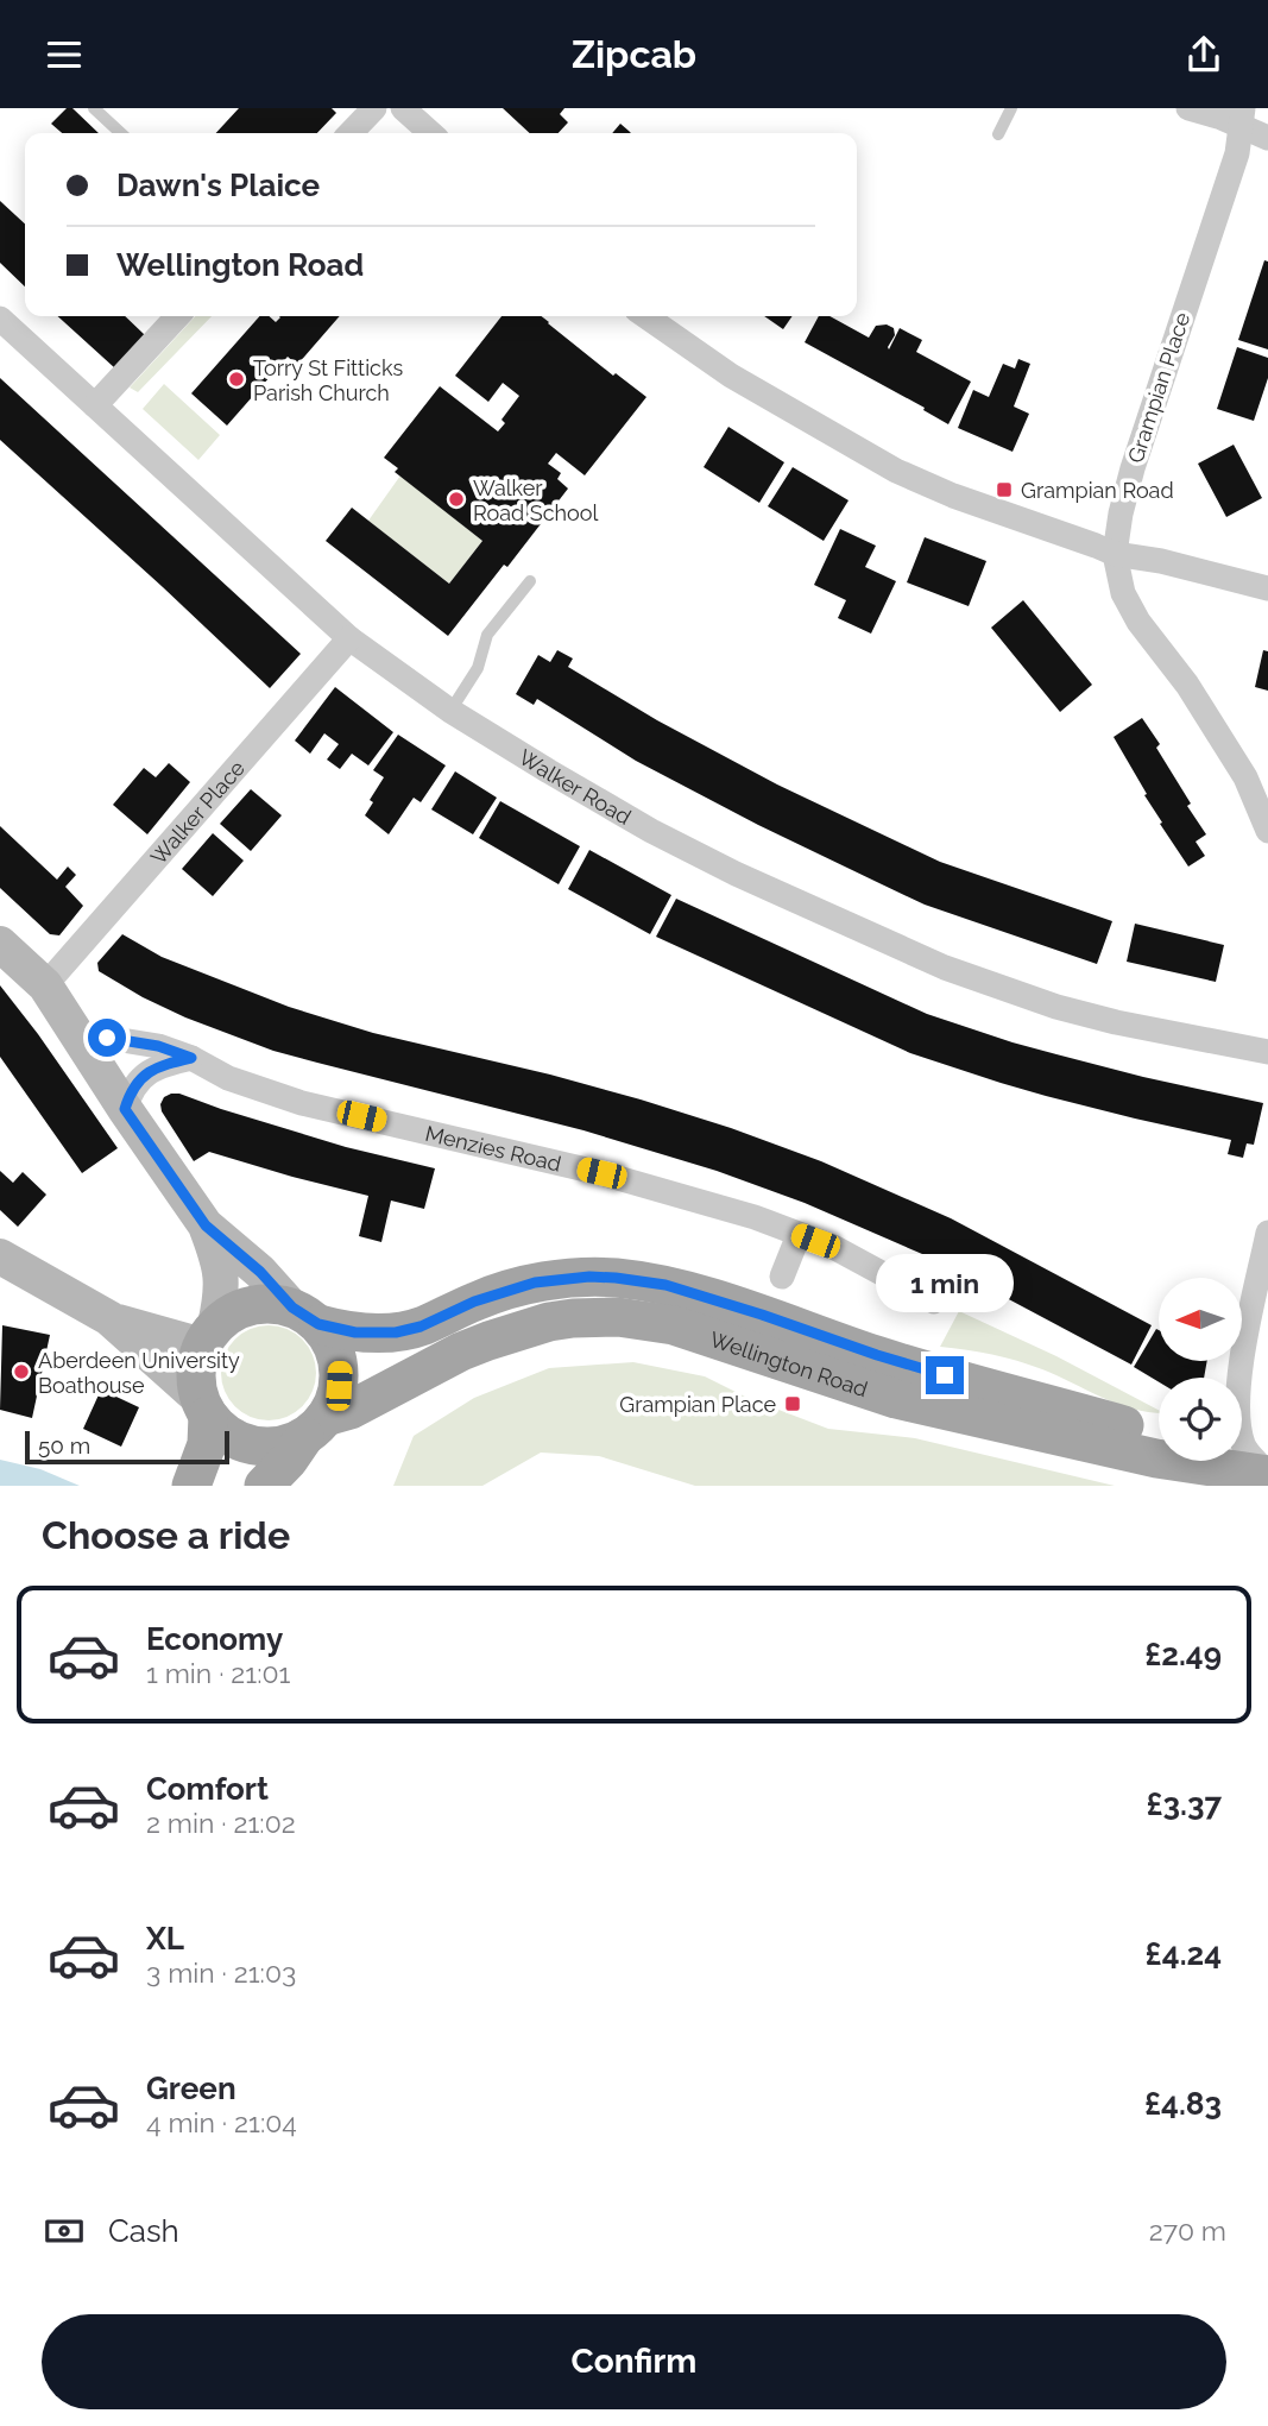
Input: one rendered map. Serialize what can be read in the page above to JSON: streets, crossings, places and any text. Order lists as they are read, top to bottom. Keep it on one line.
{"streets":{"main road":["Wellington Road"],"street":["Grampian Place","Walker Road","Walker Place","Menzies Road"]},"crossings":[["Walker Road","Walker Place"]],"places":{"other":["Torry St Fitticks Parish Church","Walker Road School","Aberdeen University Boathouse"],"transit":["Grampian Road","Grampian Place"]},"scale_bar":"50 m","north":"left","page":{"header":"Zipcab","banner":["Dawn's Plaice","Wellington Road"],"bubble":"1 min","scale":"50 m","heading":"Choose a ride","list":[{"name":"Economy","note":"1 min · 21:01","value":"£2.49"},{"name":"Comfort","note":"2 min · 21:02","value":"£3.37"},{"name":"XL","note":"3 min · 21:03","value":"£4.24"},{"name":"Green","note":"4 min · 21:04","value":"£4.83"}],"pay":["Cash","270 m"],"buttons":"Confirm"}}
